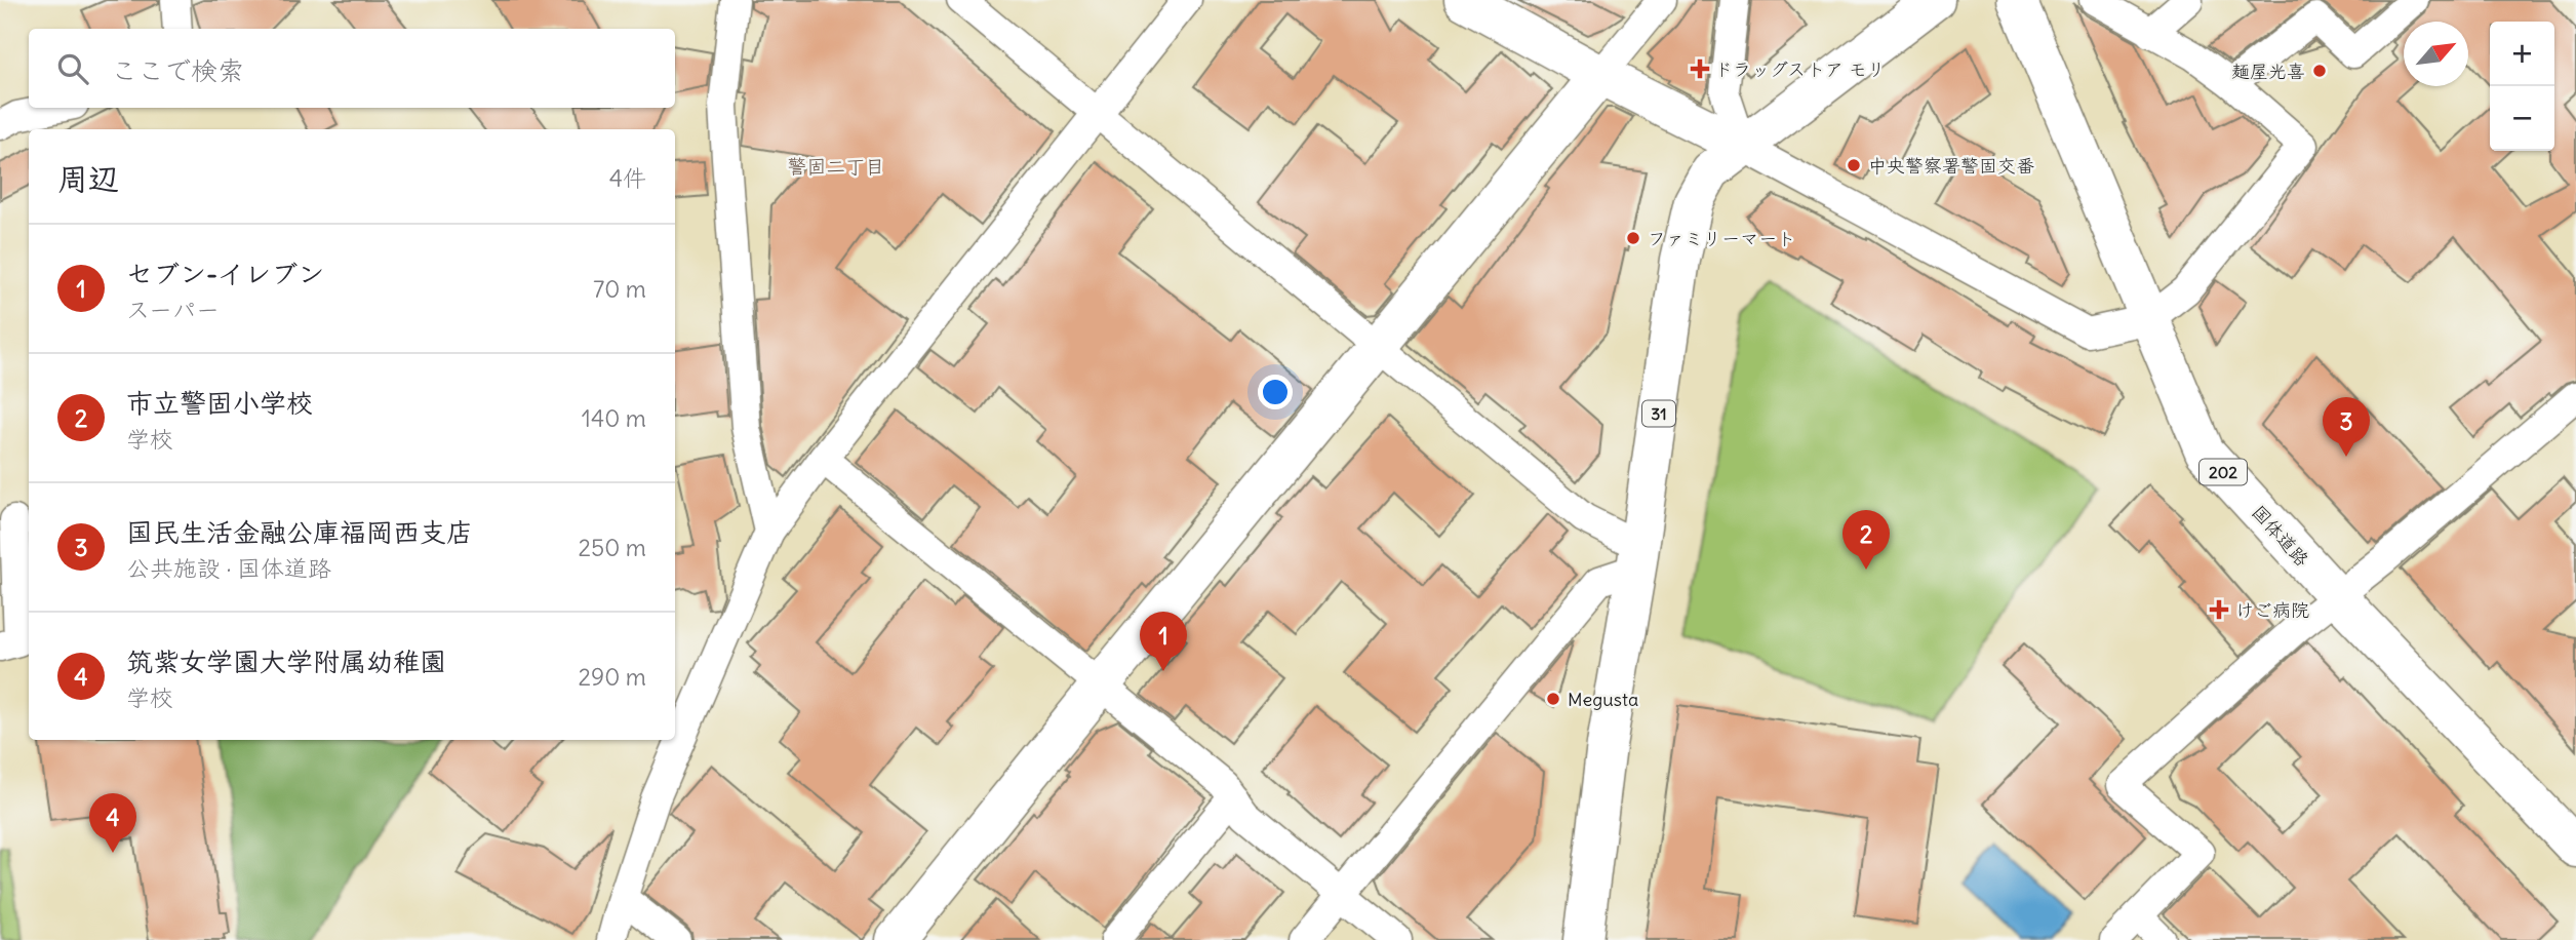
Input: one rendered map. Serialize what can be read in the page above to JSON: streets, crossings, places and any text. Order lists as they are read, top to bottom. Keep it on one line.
{"streets":{"main road":["31","202","国体道路"]},"districts":["警固二丁目"],"places":{"health":["ドラッグストア モリ","けご病院"],"other":["麺屋光喜","中央警察署警固交番","ファミリーマート","Megusta"]},"north":"top right","page":{"map_buttons":["+","−"],"search":"ここで検索","heading":["周辺","4件"],"list":[{"mark":"1","name":"セブン-イレブン","note":"スーパー","value":"70 m"},{"mark":"2","name":"市立警固小学校","note":"学校","value":"140 m"},{"mark":"3","name":"国民生活金融公庫福岡西支店","note":"公共施設 · 国体道路","value":"250 m"},{"mark":"4","name":"筑紫女学園大学附属幼稚園","note":"学校","value":"290 m"}],"pins":["3","2","1","4"]}}
